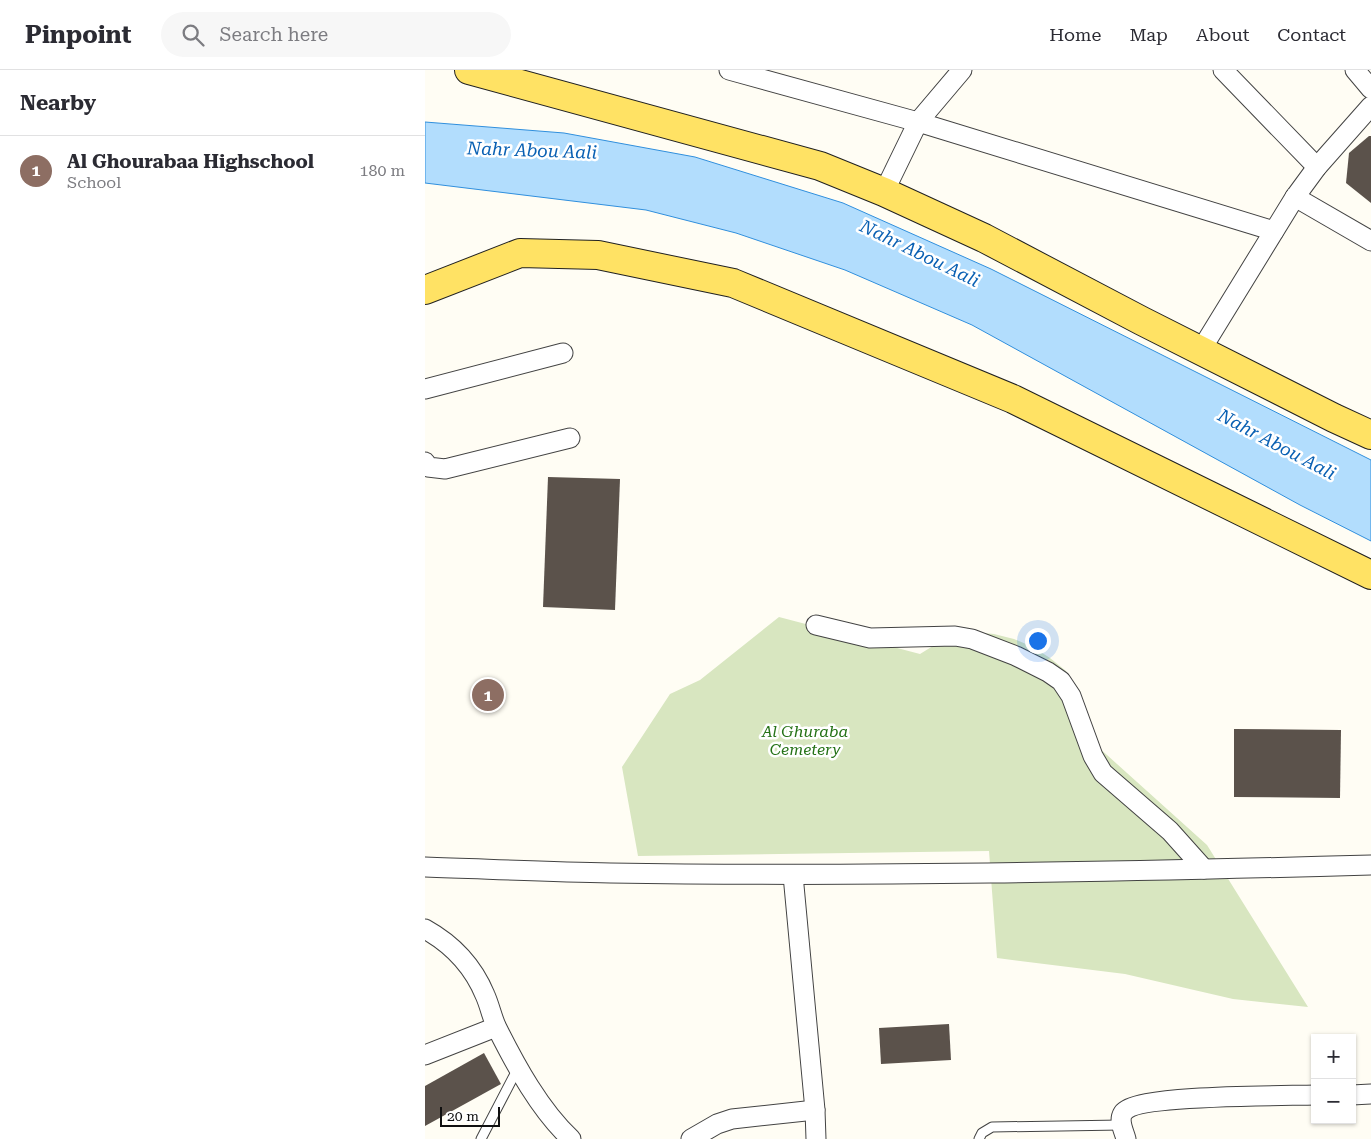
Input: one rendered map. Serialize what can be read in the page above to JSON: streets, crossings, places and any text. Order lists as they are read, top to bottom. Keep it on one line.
{"water":["Nahr Abou Aali"],"parks":["Al Ghuraba Cemetery"],"scale_bar":"20 m","page":{"header":"Pinpoint","search":"Search here","nav":["Home","Map","About","Contact"],"heading":"Nearby","list":[{"mark":"1","name":"Al Ghourabaa Highschool","note":"School","value":"180 m"}],"pins":"1","map_buttons":["+","−"],"scale":"20 m"}}
